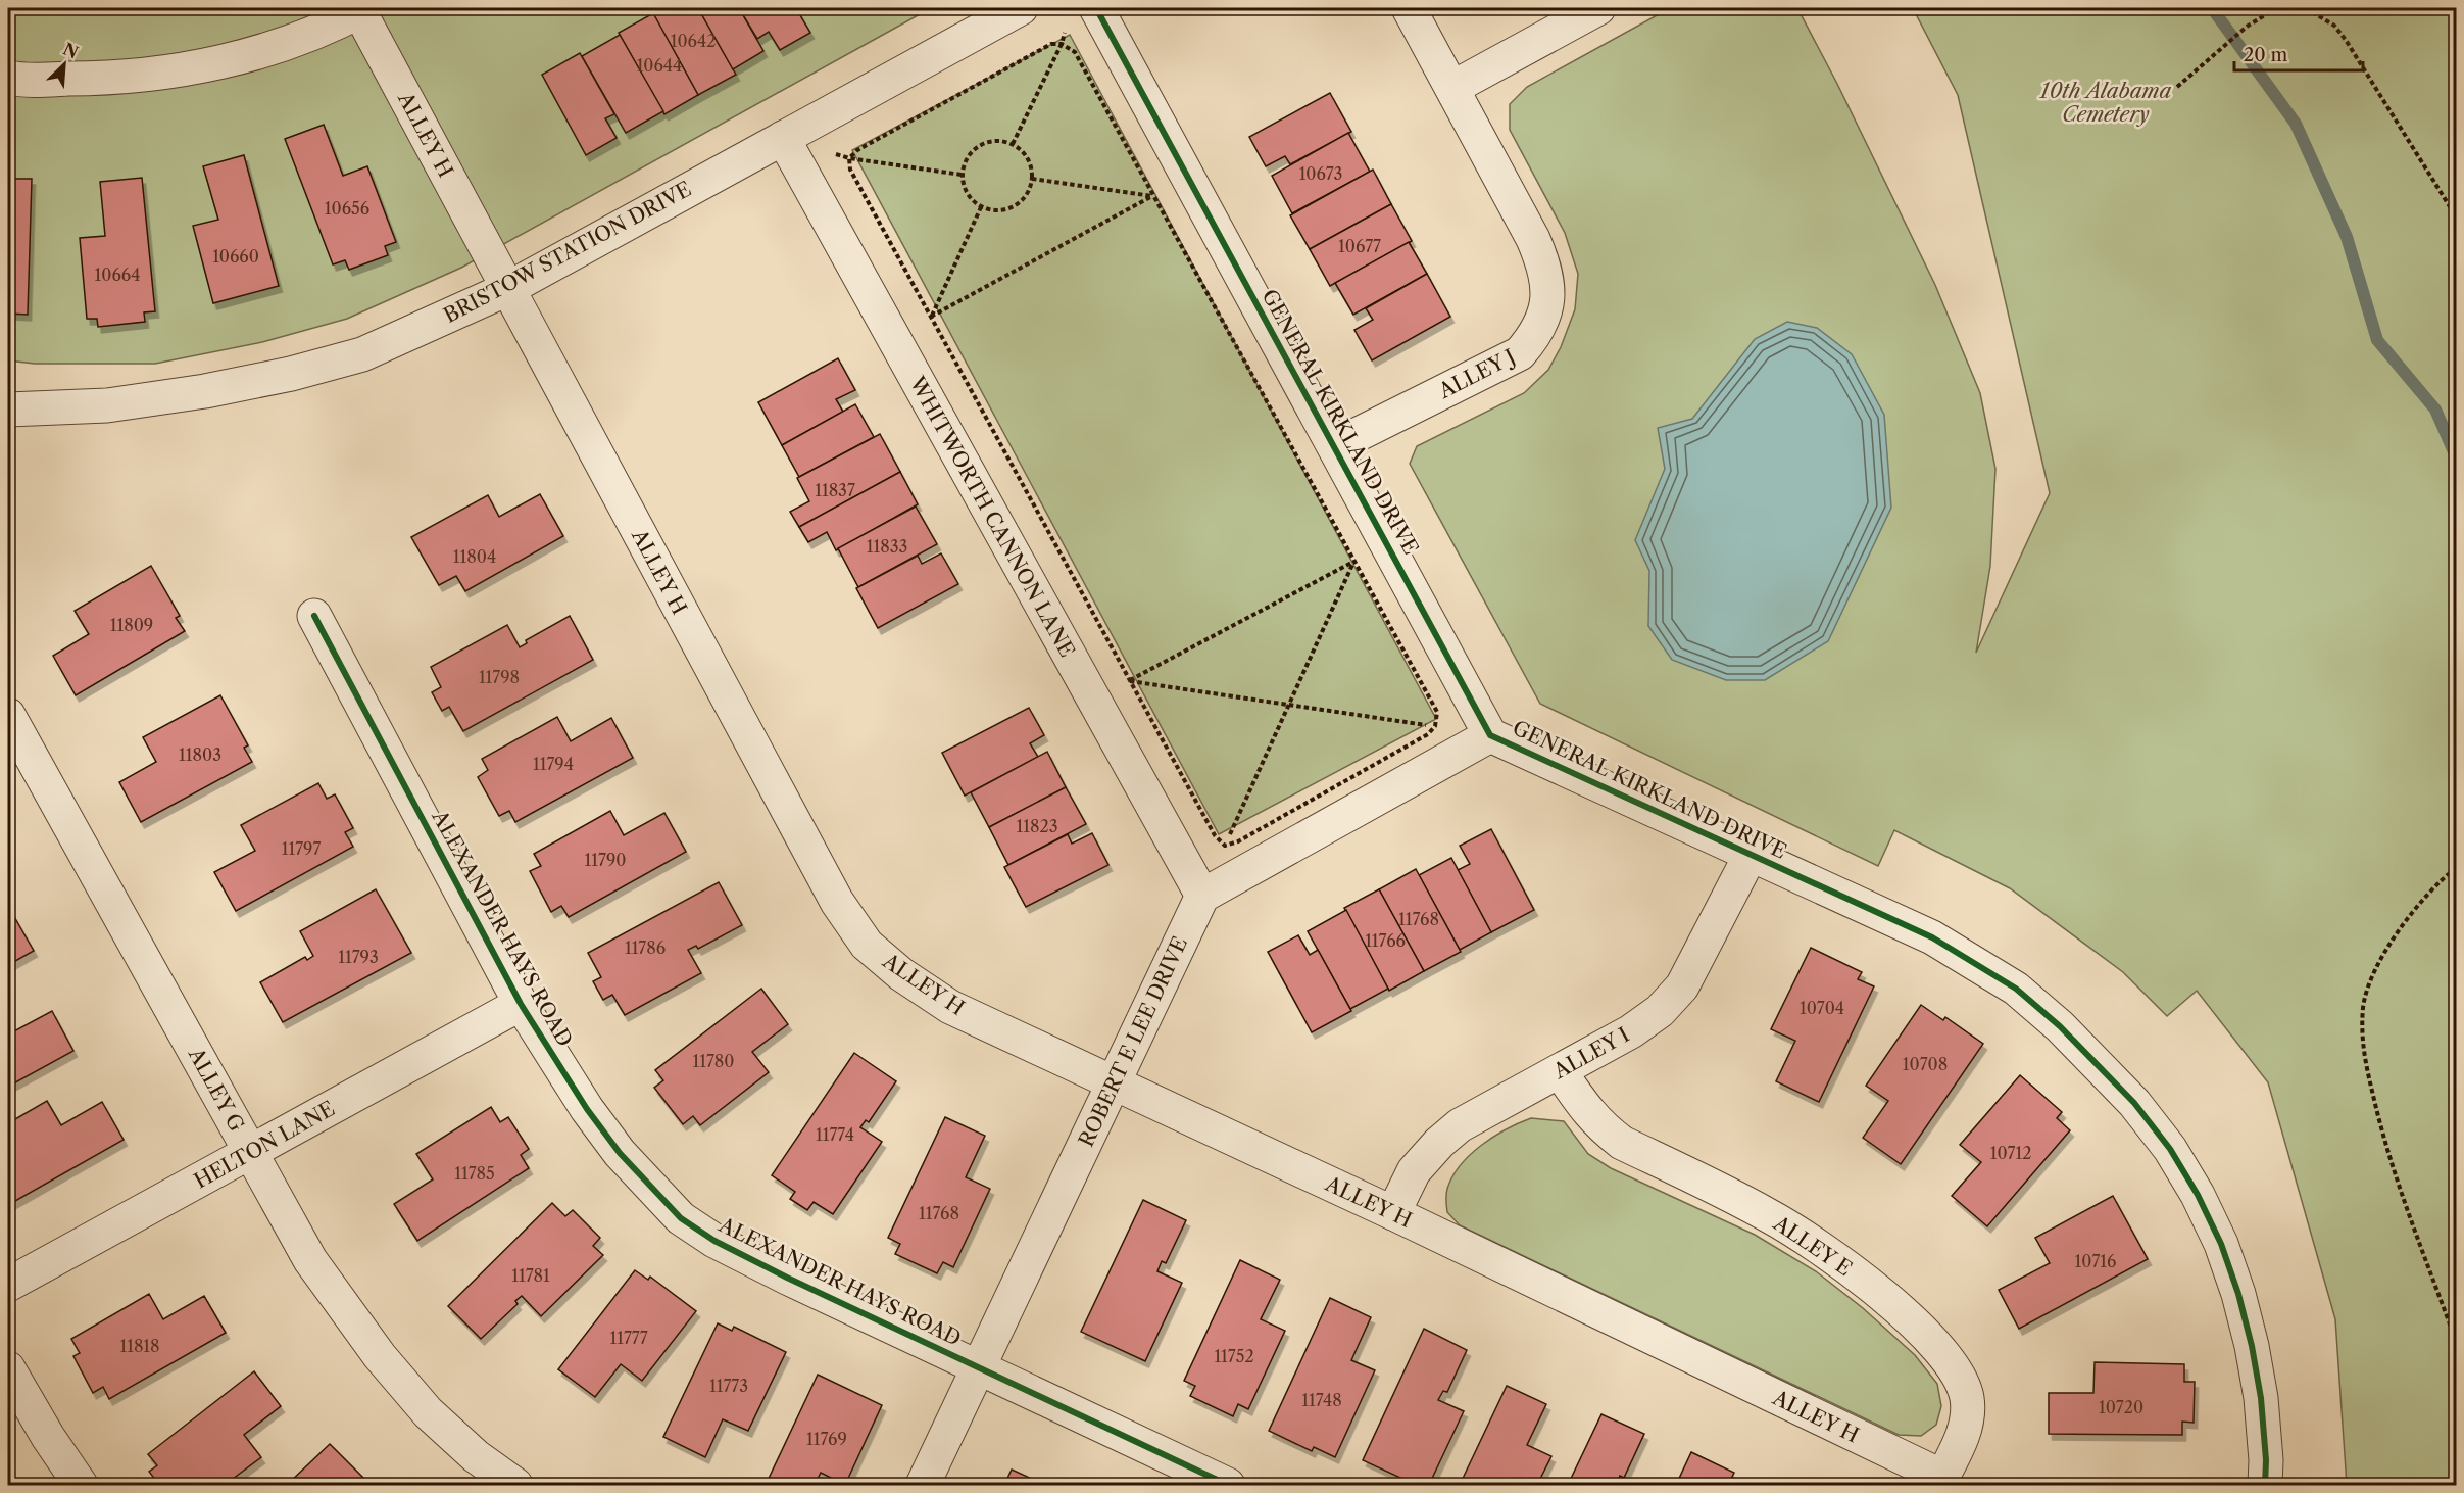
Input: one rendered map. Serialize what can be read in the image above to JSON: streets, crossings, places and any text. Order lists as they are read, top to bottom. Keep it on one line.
{"streets":{"street":["ALLEY H","BRISTOW STATION DRIVE","ALLEY J","GENERAL KIRKLAND DRIVE","WHITWORTH CANNON LANE","ALEXANDER HAYS ROAD","ROBERT E LEE DRIVE","ALLEY I","ALLEY G","HELTON LANE","ALLEY E"]},"crossings":[["ALLEY H","BRISTOW STATION DRIVE"],["ALLEY H","ROBERT E LEE DRIVE"],["ALLEY H","ALLEY I"],["ALLEY H","ALLEY E"],["BRISTOW STATION DRIVE","WHITWORTH CANNON LANE"],["ALLEY J","GENERAL KIRKLAND DRIVE"],["GENERAL KIRKLAND DRIVE","ALLEY I"],["WHITWORTH CANNON LANE","ROBERT E LEE DRIVE"],["ALEXANDER HAYS ROAD","ROBERT E LEE DRIVE"],["ALEXANDER HAYS ROAD","HELTON LANE"],["ALLEY I","ALLEY E"],["ALLEY G","HELTON LANE"]],"parks":["10th Alabama Cemetery"],"house_numbers":["10642","10644","10673","10656","10677","10660","10664","11837","11833","11804","11809","11798","11803","11794","11823","11797","11790","11768","11766","11786","11793","10704","11780","10708","11774","10712","11785","11768","10716","11781","11777","11818","11752","11773","11748","10720","11769"],"scale_bar":"20 m","north":"top right"}
